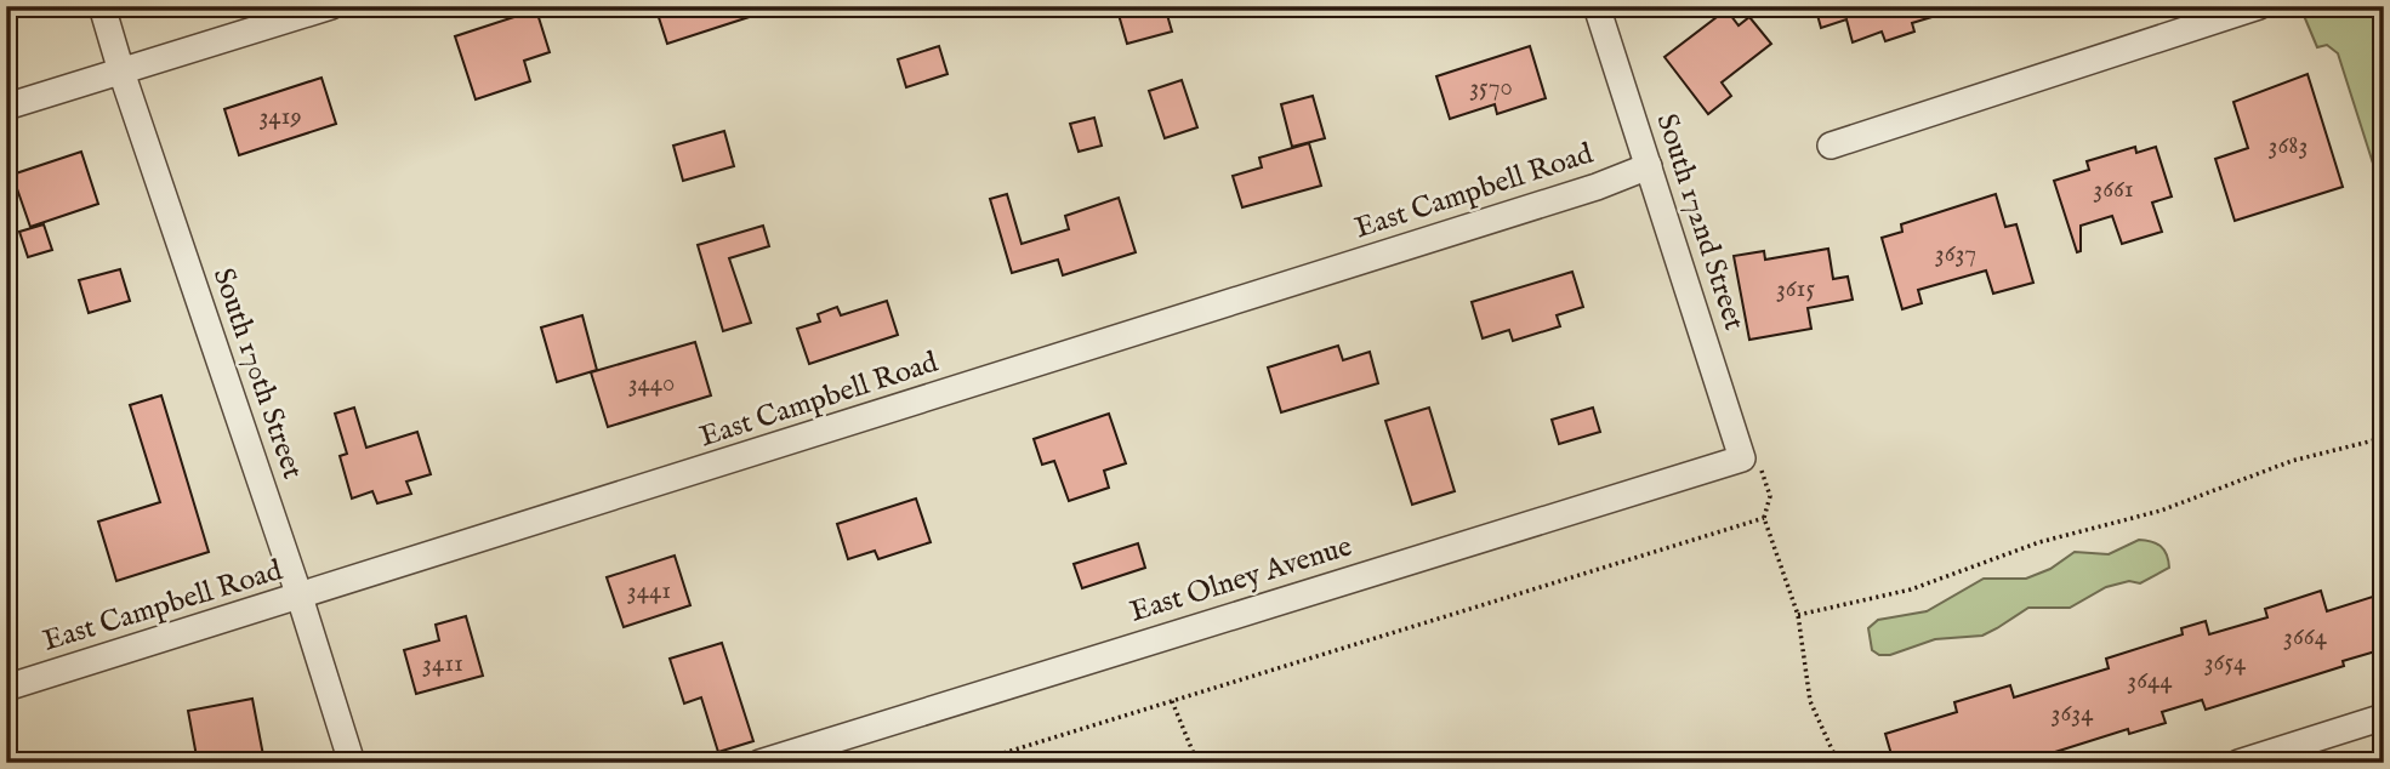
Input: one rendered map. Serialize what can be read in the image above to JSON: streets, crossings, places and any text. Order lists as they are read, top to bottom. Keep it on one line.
{"streets":{"street":["East Campbell Road","South 172nd Street","South 170th Street","East Olney Avenue"]},"crossings":[["East Campbell Road","South 172nd Street"],["East Campbell Road","South 170th Street"],["South 172nd Street","East Olney Avenue"]],"house_numbers":["3570","3419","3683","3661","3637","3615","3440","3441","3664","3654","3411","3644","3634"]}
